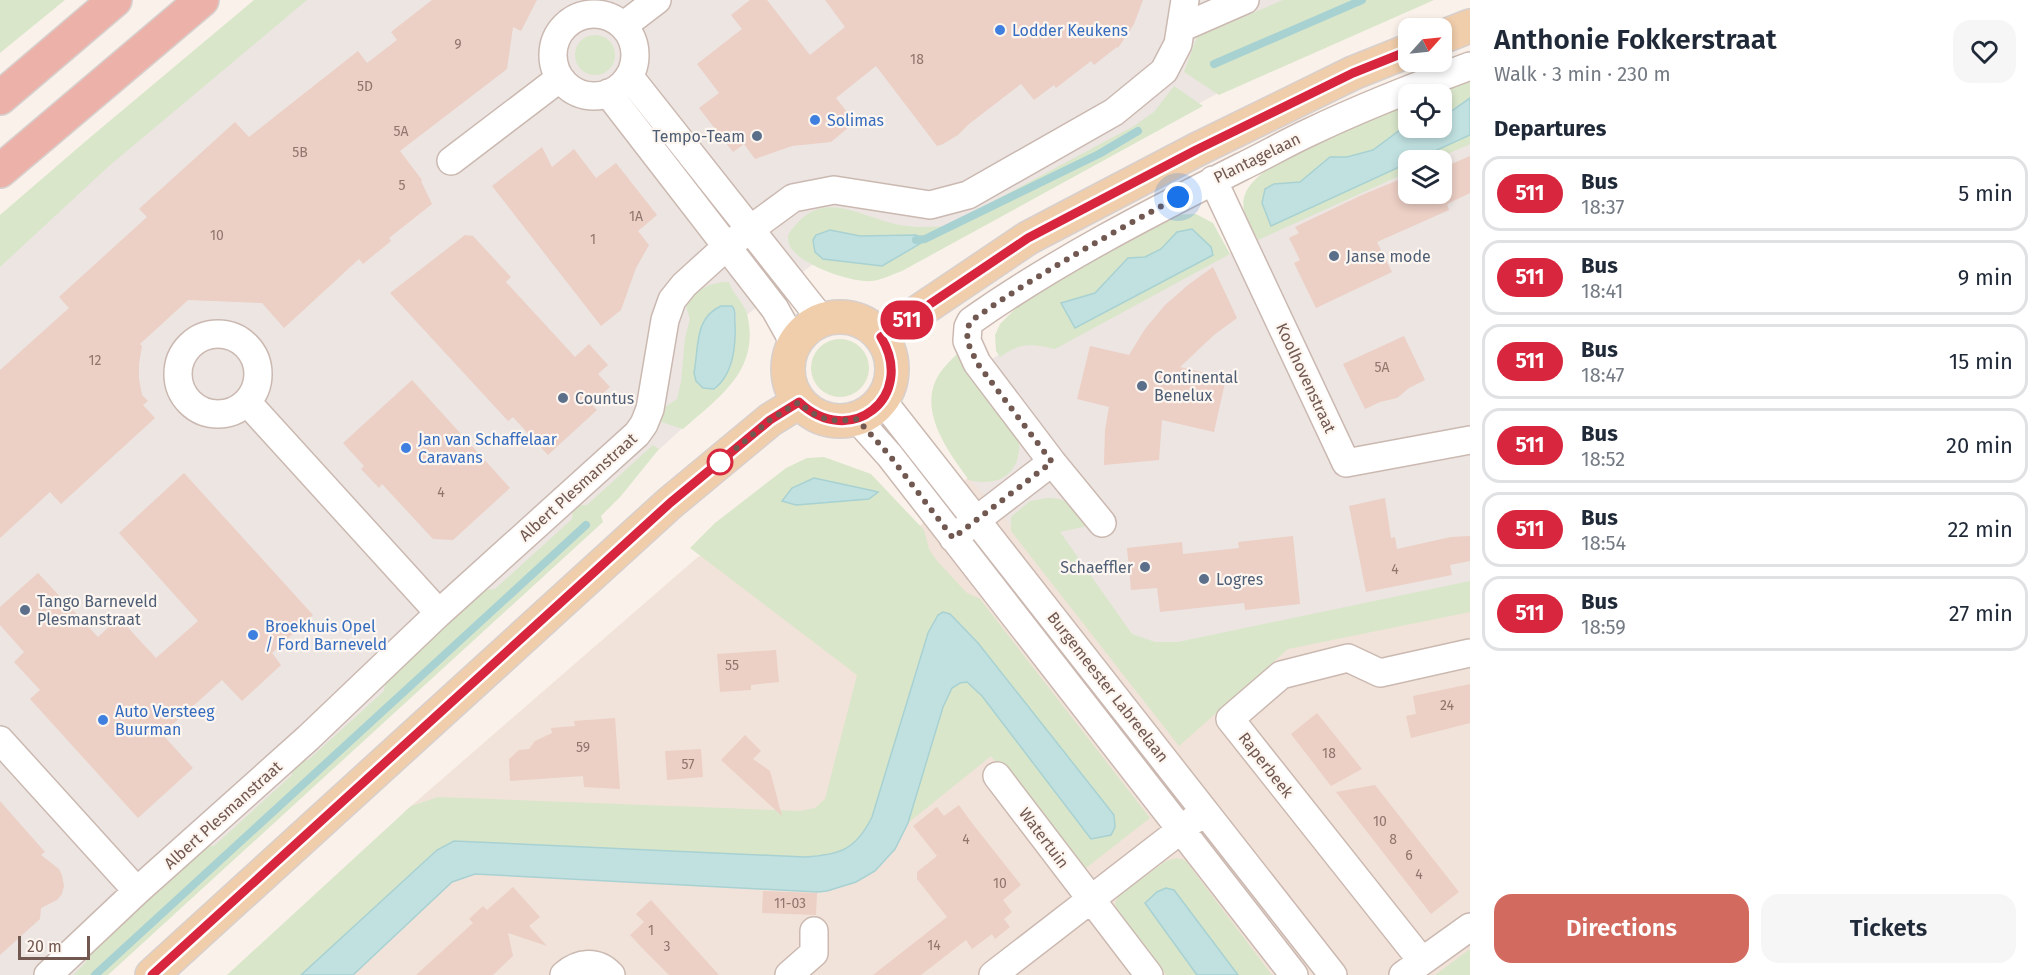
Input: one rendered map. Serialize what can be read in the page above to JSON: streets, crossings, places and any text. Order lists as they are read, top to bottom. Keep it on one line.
{"streets":{"street":["Plantagelaan","Koolhovenstraat","Albert Plesmanstraat","Burgemeester Labreelaan","Raperbeek","Watertuin"]},"crossings":[["Plantagelaan","Koolhovenstraat"]],"places":["Lodder Keukens","Solimas","Tempo-Team","Janse mode","Continental Benelux","Countus","Jan van Schaffelaar Caravans","Schaeffler","Logres","Tango Barneveld Plesmanstraat","Broekhuis Opel / Ford Barneveld","Auto Versteeg Buurman"],"lines":["bus line 511"],"house_numbers":["9","18","5D","5A","5B","5","1A","10","1","12","5A","4","4","55","24","59","18","57","10","4","8","6","4","10","11-03","1","14","3"],"scale_bar":"20 m","north":"top right","page":{"on_map":"511","heading":[["Anthonie Fokkerstraat","Walk · 3 min · 230 m"],"Departures"],"list":[{"mark":"511","name":"Bus","note":"18:37","value":"5 min"},{"mark":"511","name":"Bus","note":"18:41","value":"9 min"},{"mark":"511","name":"Bus","note":"18:47","value":"15 min"},{"mark":"511","name":"Bus","note":"18:52","value":"20 min"},{"mark":"511","name":"Bus","note":"18:54","value":"22 min"},{"mark":"511","name":"Bus","note":"18:59","value":"27 min"}],"buttons":["Directions","Tickets"],"scale":"20 m"}}
